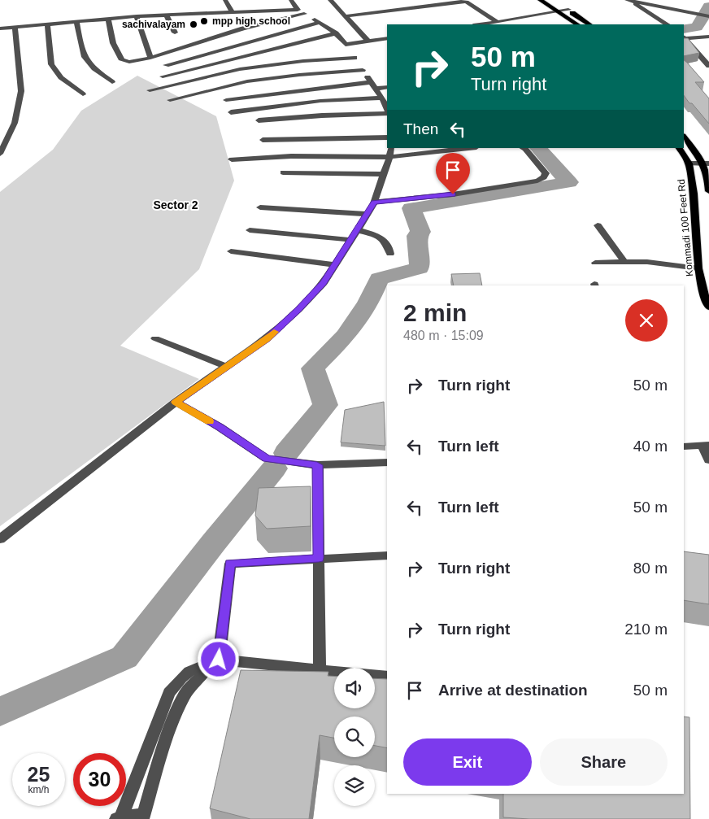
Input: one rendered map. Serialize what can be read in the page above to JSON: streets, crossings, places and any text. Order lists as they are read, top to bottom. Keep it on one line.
{"streets":{"main road":["Kommadi 100 Feet Rd"]},"districts":["Sector 2"],"places":["mpp high school","sachivalayam"],"page":{"turn":["50 m","Turn right"],"then":"Then","heading":["2 min","480 m · 15:09"],"list":[{"name":"Turn right","value":"50 m"},{"name":"Turn left","value":"40 m"},{"name":"Turn left","value":"50 m"},{"name":"Turn right","value":"80 m"},{"name":"Turn right","value":"210 m"},{"name":"Arrive at destination","value":"50 m"}],"buttons":["Exit","Share"],"speed":"25 km/h","limit":"30"}}
